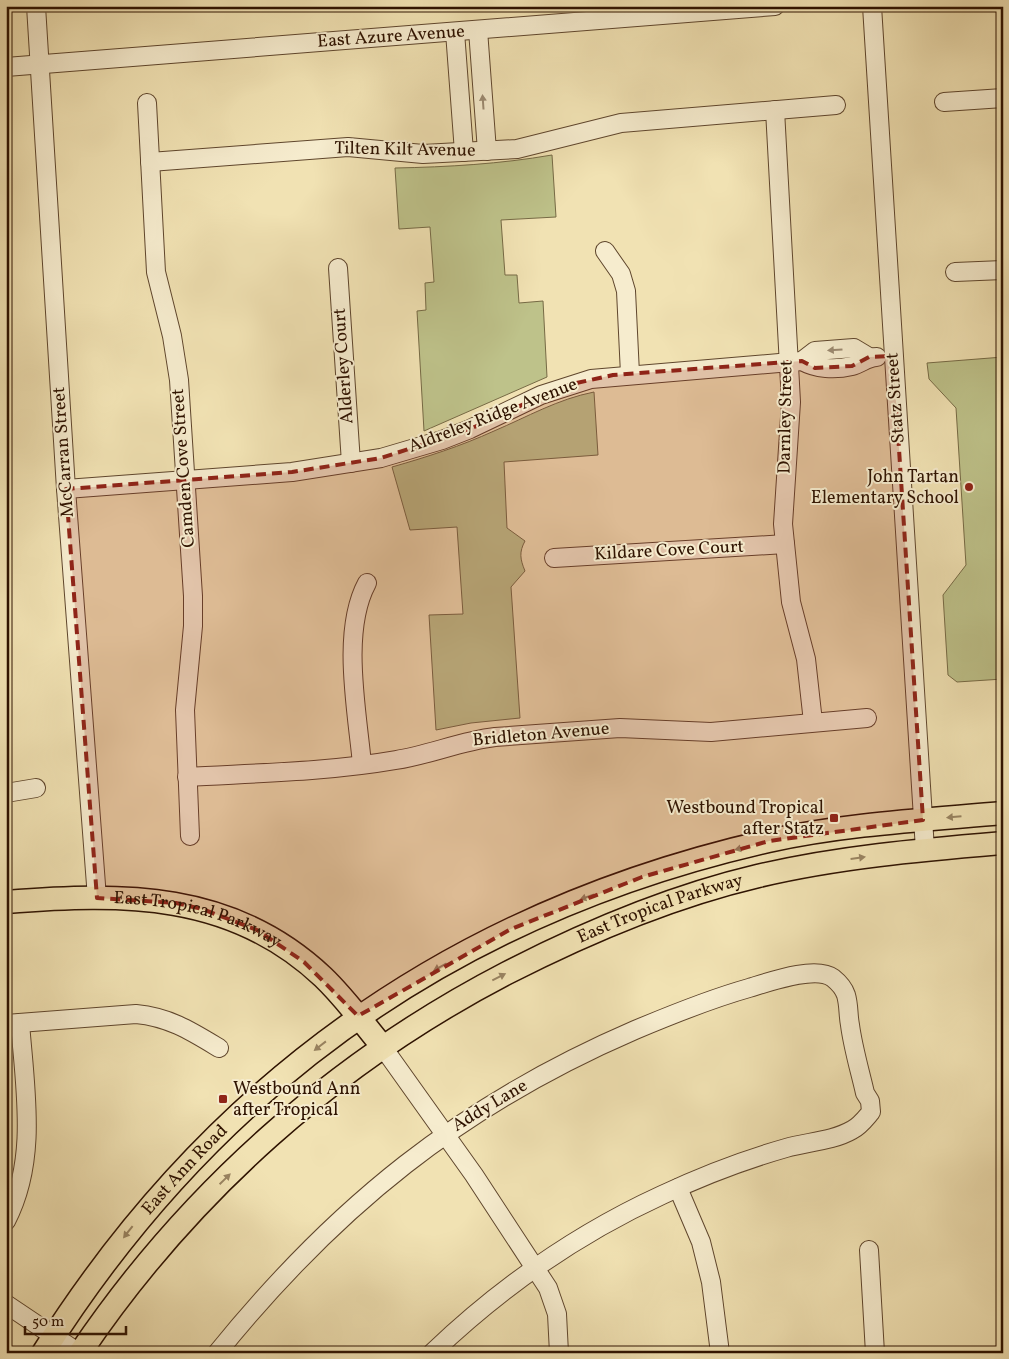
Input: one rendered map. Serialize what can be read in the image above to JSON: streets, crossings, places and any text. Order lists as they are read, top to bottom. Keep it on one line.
{"streets":{"main road":["East Tropical Parkway","East Ann Road"],"street":["East Azure Avenue","Tilten Kilt Avenue","Alderley Court","Statz Street","Aldreley Ridge Avenue","Darnley Street","McCarran Street","Camden Cove Street","Kildare Cove Court","Bridleton Avenue","Addy Lane"]},"crossings":[["East Azure Avenue","McCarran Street"],["Tilten Kilt Avenue","Darnley Street"],["Tilten Kilt Avenue","Camden Cove Street"],["Alderley Court","Aldreley Ridge Avenue"],["Statz Street","Aldreley Ridge Avenue"],["Statz Street","East Tropical Parkway"],["Aldreley Ridge Avenue","Darnley Street"],["Aldreley Ridge Avenue","McCarran Street"],["Aldreley Ridge Avenue","Camden Cove Street"],["Darnley Street","Kildare Cove Court"],["Darnley Street","Bridleton Avenue"],["McCarran Street","East Tropical Parkway"],["Camden Cove Street","Bridleton Avenue"],["East Tropical Parkway","East Ann Road"]],"places":{"other":["John Tartan Elementary School"],"transit":["Westbound Tropical after Statz","Westbound Ann after Tropical"]},"scale_bar":"50 m"}
